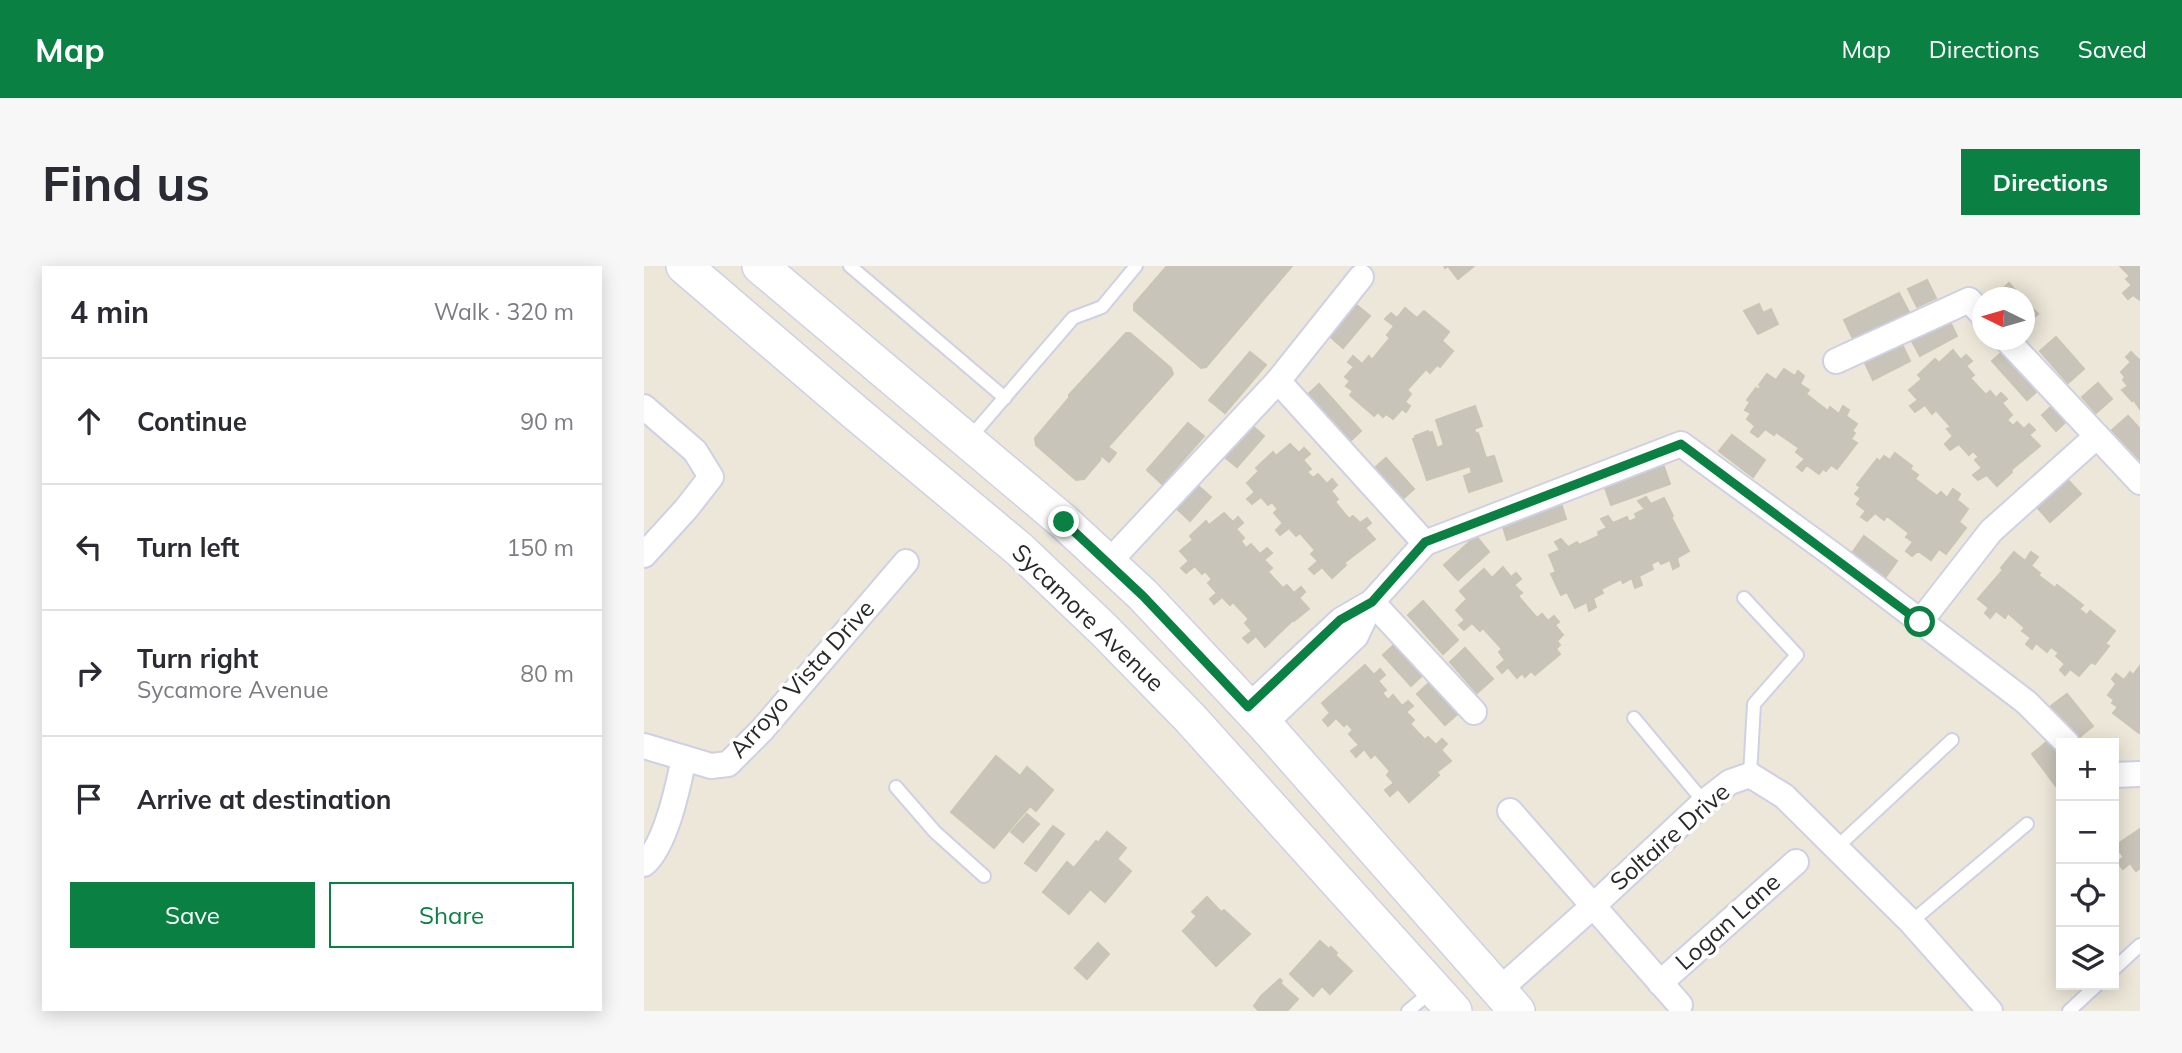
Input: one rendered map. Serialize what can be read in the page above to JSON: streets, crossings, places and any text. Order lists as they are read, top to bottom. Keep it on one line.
{"streets":{"main road":["Sycamore Avenue"],"street":["Arroyo Vista Drive","Soltaire Drive","Logan Lane"]},"crossings":[["Sycamore Avenue","Soltaire Drive"]],"north":"left","page":{"header":"Map","nav":["Map","Directions","Saved"],"buttons":["Directions",["Save","Share"]],"title":"Find us","heading":["4 min","Walk · 320 m"],"list":[["Continue","90 m"],["Turn left","150 m"],["Turn right","Sycamore Avenue","80 m"],"Arrive at destination"],"map_buttons":["+","−"]}}
